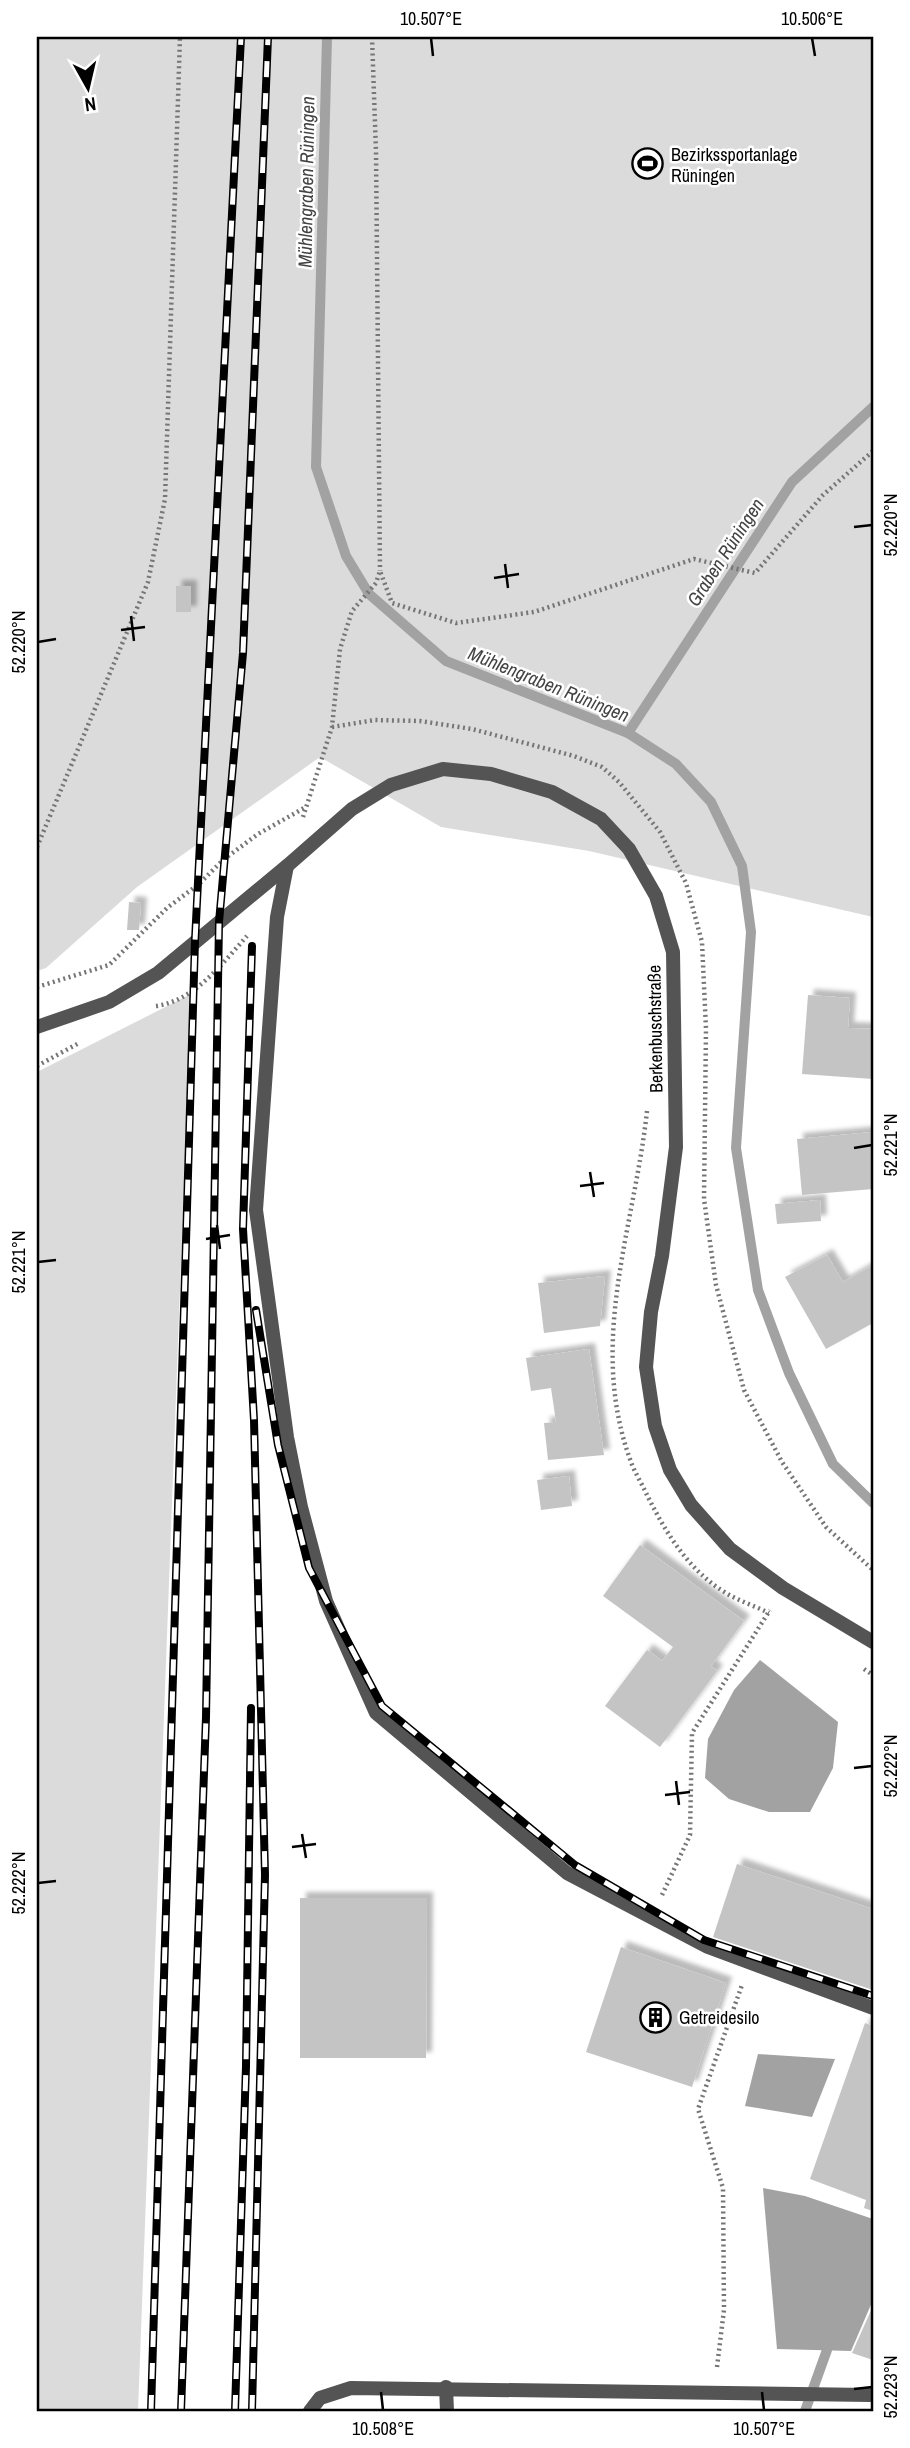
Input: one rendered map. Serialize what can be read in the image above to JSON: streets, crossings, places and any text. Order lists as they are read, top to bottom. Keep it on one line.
{"streets":{"street":["Berkenbuschstraße"]},"water":["Mühlengraben Rüningen","Graben Rüningen"],"places":{"sports":["Bezirkssportanlage Rüningen"],"building":["Getreidesilo"]},"north":"bottom","coordinates":["10.507°E","10.506°E","52.220°N","52.221°N","52.222°N","52.223°N","10.508°E"]}
